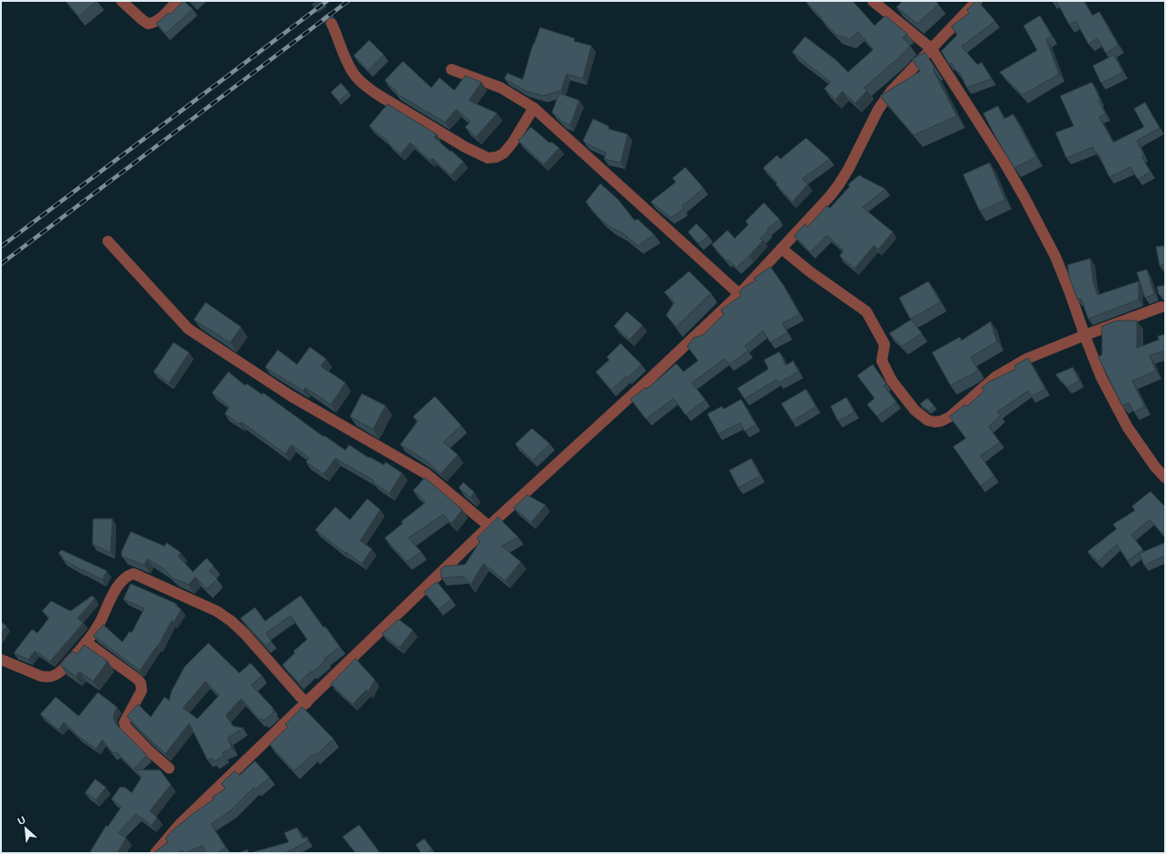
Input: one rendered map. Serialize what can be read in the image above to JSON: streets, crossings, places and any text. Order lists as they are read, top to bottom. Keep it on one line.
{"north":"top left"}
